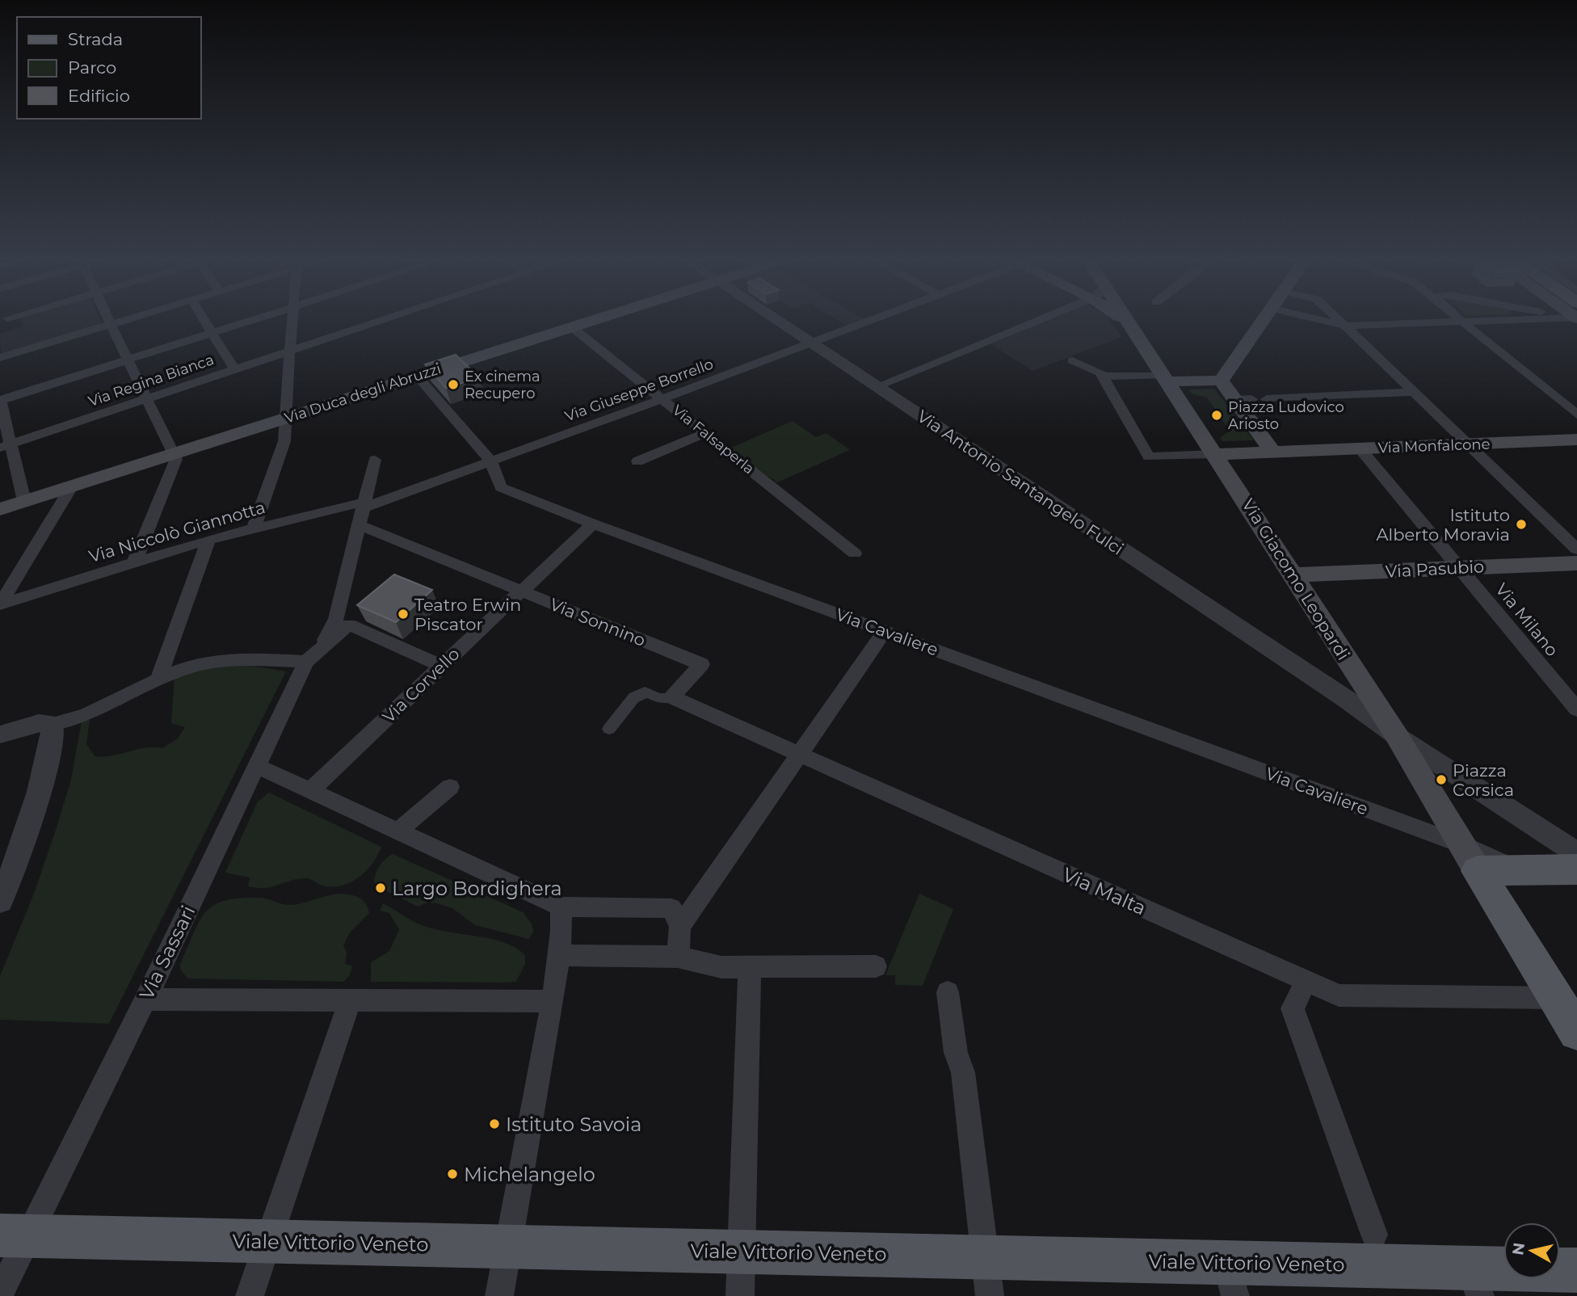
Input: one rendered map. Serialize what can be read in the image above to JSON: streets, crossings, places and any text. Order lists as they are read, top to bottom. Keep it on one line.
{"streets":{"main road":["Via Duca degli Abruzzi","Via Monfalcone","Via Pasubio","Via Giacomo Leopardi","Viale Vittorio Veneto"],"street":["Via Regina Bianca","Via Giuseppe Borrello","Via Falsaperla","Via Antonio Santangelo Fulci","Via Niccolò Giannotta","Via Milano","Via Sonnino","Via Cavaliere","Via Corvello","Via Malta","Via Sassari"]},"crossings":[["Via Giuseppe Borrello","Via Falsaperla"],["Via Giuseppe Borrello","Via Antonio Santangelo Fulci"],["Via Giuseppe Borrello","Via Niccolò Giannotta"],["Via Giuseppe Borrello","Via Cavaliere"],["Via Duca degli Abruzzi","Via Falsaperla"],["Via Duca degli Abruzzi","Via Cavaliere"],["Via Monfalcone","Via Giacomo Leopardi"],["Via Monfalcone","Via Milano"],["Via Antonio Santangelo Fulci","Via Giacomo Leopardi"],["Via Pasubio","Via Giacomo Leopardi"],["Via Pasubio","Via Milano"],["Via Giacomo Leopardi","Via Cavaliere"],["Via Sonnino","Via Corvello"],["Via Sonnino","Via Malta"],["Via Cavaliere","Via Corvello"],["Via Corvello","Via Sassari"],["Via Sassari","Viale Vittorio Veneto"]],"places":["Ex cinema Recupero","Piazza Ludovico Ariosto","Istituto Alberto Moravia","Teatro Erwin Piscator","Piazza Corsica","Largo Bordighera","Istituto Savoia","Michelangelo"],"legend":["Strada","Parco","Edificio"],"north":"left"}
